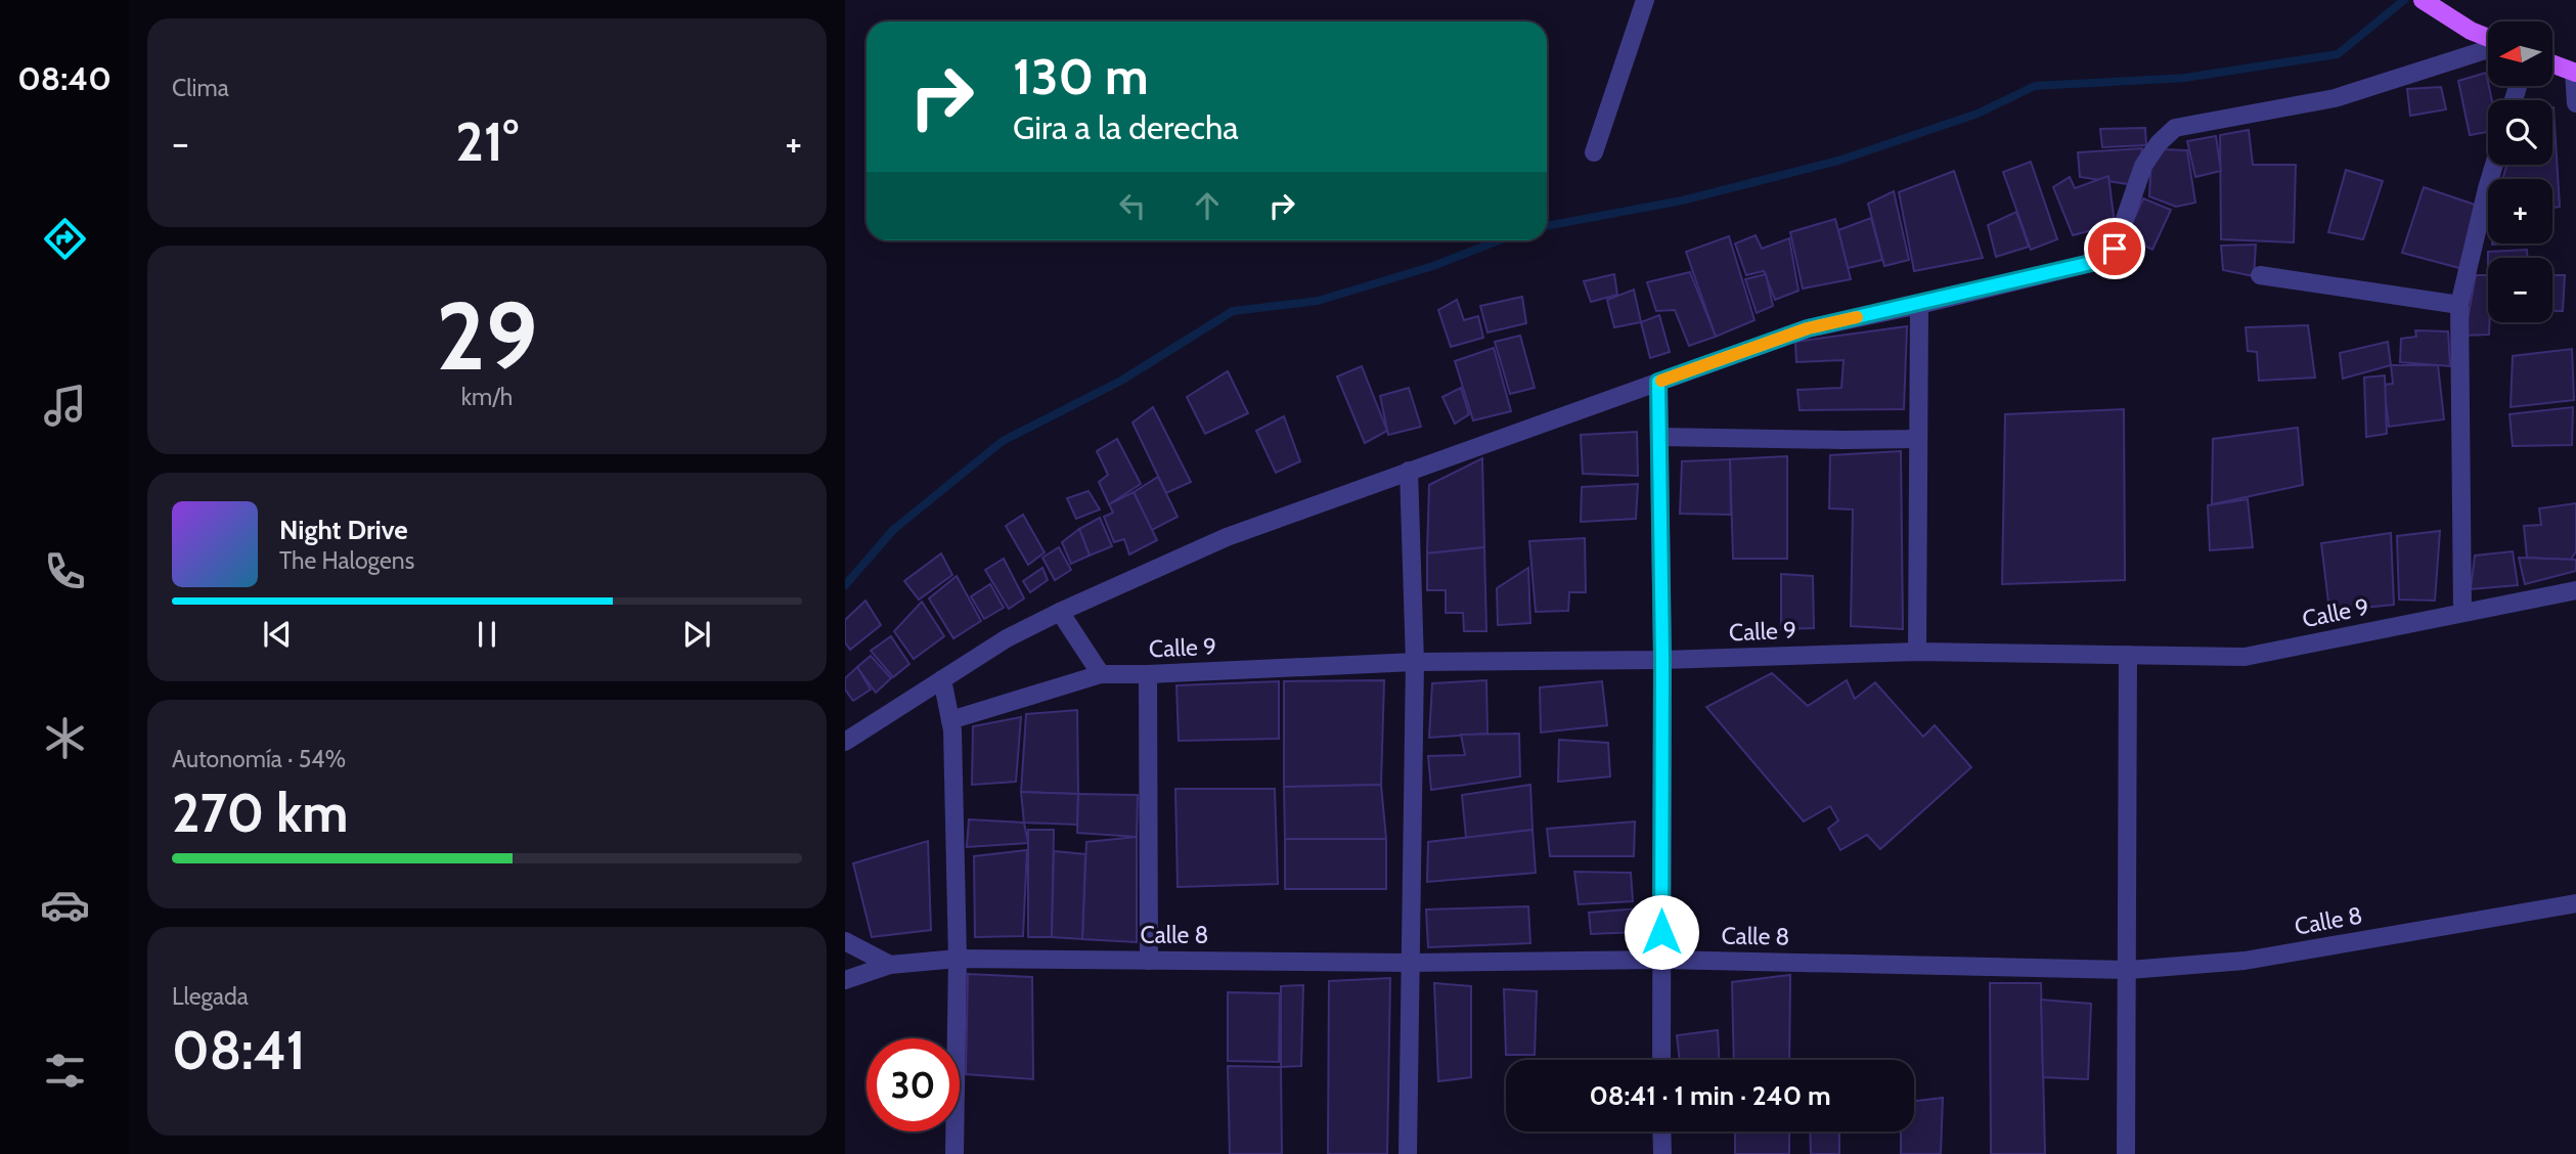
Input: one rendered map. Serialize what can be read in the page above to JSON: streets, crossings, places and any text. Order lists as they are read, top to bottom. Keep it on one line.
{"streets":{"street":["Calle 9","Calle 8"]},"north":"left","page":{"tabs":"08:40","tile":["Clima",["29","km/h"],["Autonomía · 54%","270 km"],["Llegada","08:41"]],"map_buttons":["+","−"],"turn":["130 m","Gira a la derecha"],"heat":["−","21°","+"],"song":["Night Drive","The Halogens"],"limit":"30","trip":"08:41 · 1 min · 240 m"}}
